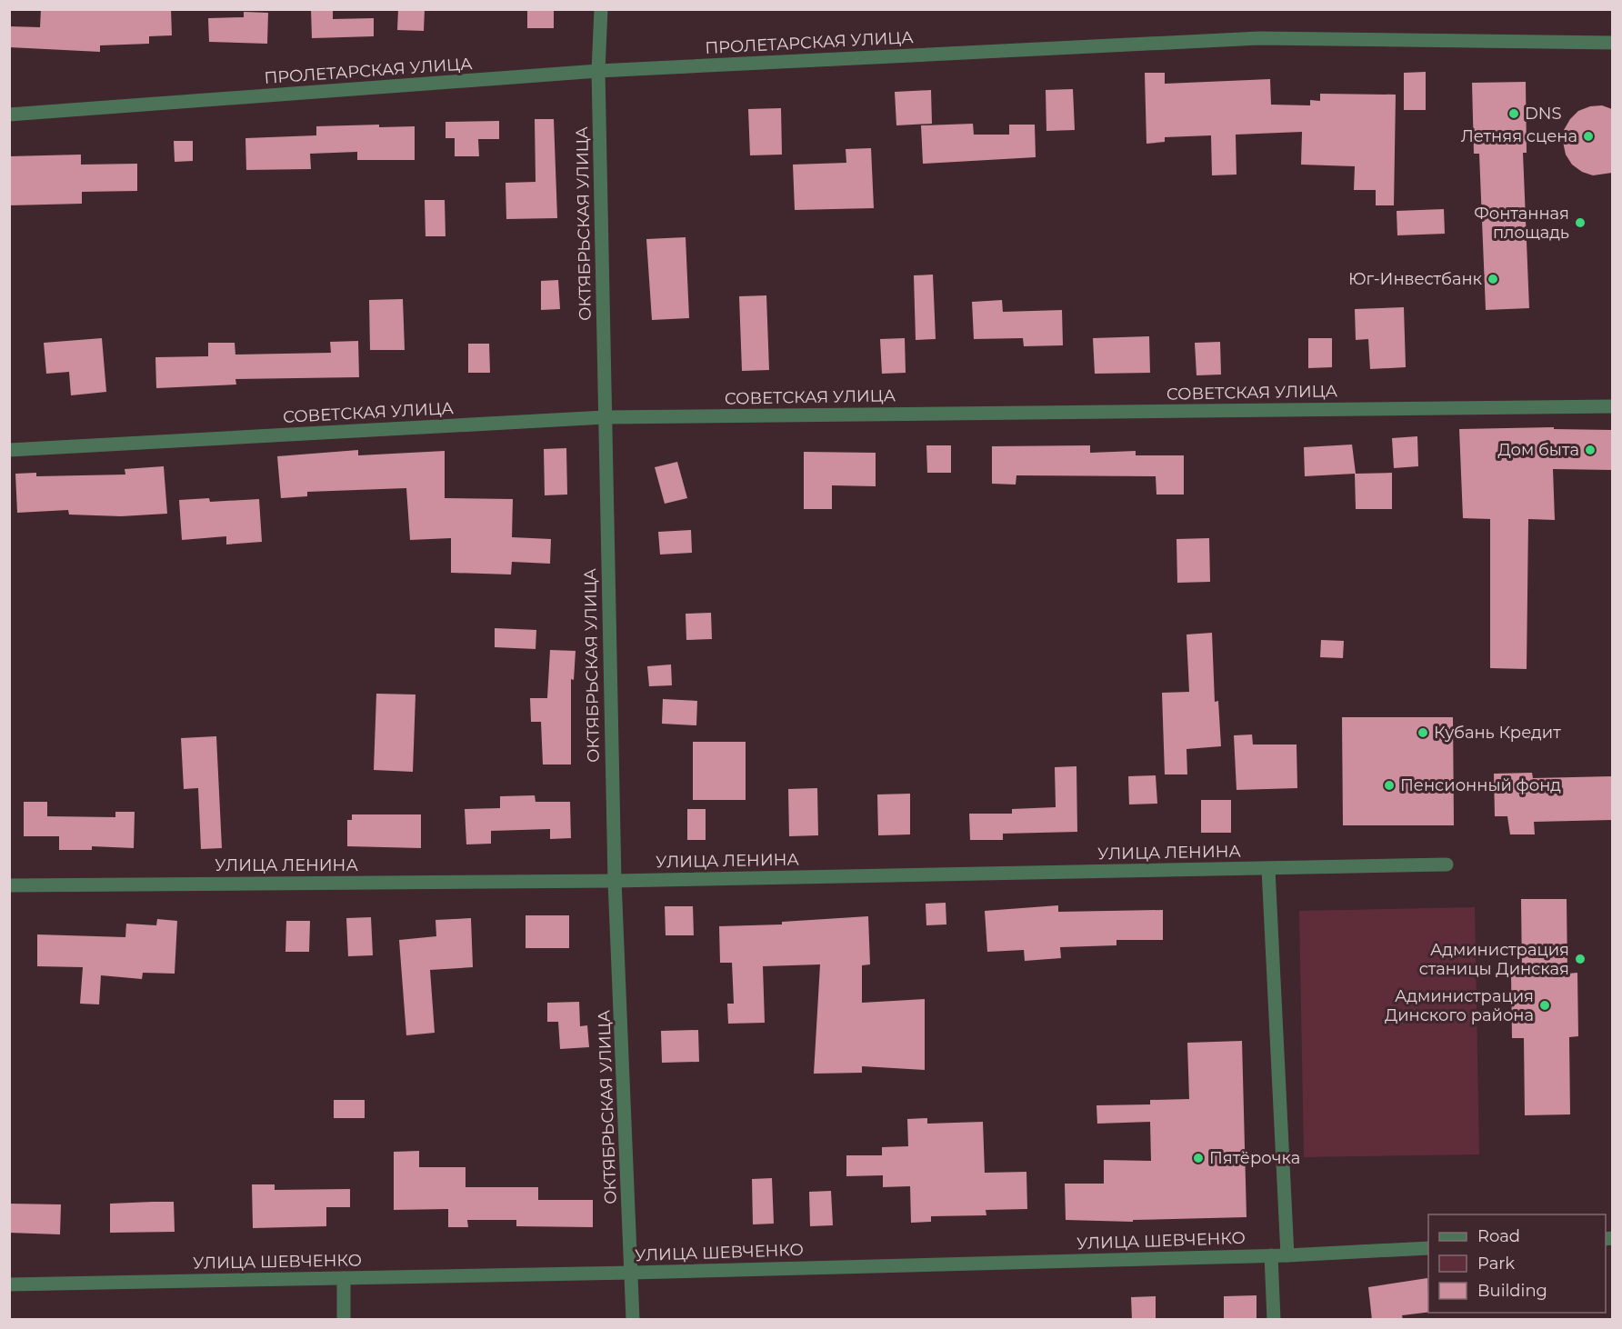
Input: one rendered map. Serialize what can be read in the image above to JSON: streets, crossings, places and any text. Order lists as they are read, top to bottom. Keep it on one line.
{"streets":{"street":["ПРОЛЕТАРСКАЯ УЛИЦА","ОКТЯБРЬСКАЯ УЛИЦА","СОВЕТСКАЯ УЛИЦА","УЛИЦА ЛЕНИНА","УЛИЦА ШЕВЧЕНКО"]},"crossings":[["ПРОЛЕТАРСКАЯ УЛИЦА","ОКТЯБРЬСКАЯ УЛИЦА"],["ОКТЯБРЬСКАЯ УЛИЦА","СОВЕТСКАЯ УЛИЦА"],["ОКТЯБРЬСКАЯ УЛИЦА","УЛИЦА ЛЕНИНА"],["ОКТЯБРЬСКАЯ УЛИЦА","УЛИЦА ШЕВЧЕНКО"]],"places":["DNS","Летняя сцена","Фонтанная площадь","Юг-Инвестбанк","Дом быта","Кубань Кредит","Пенсионный фонд","Администрация станицы Динская","Администрация Динского района","Пятёрочка"],"legend":["Road","Park","Building"]}
